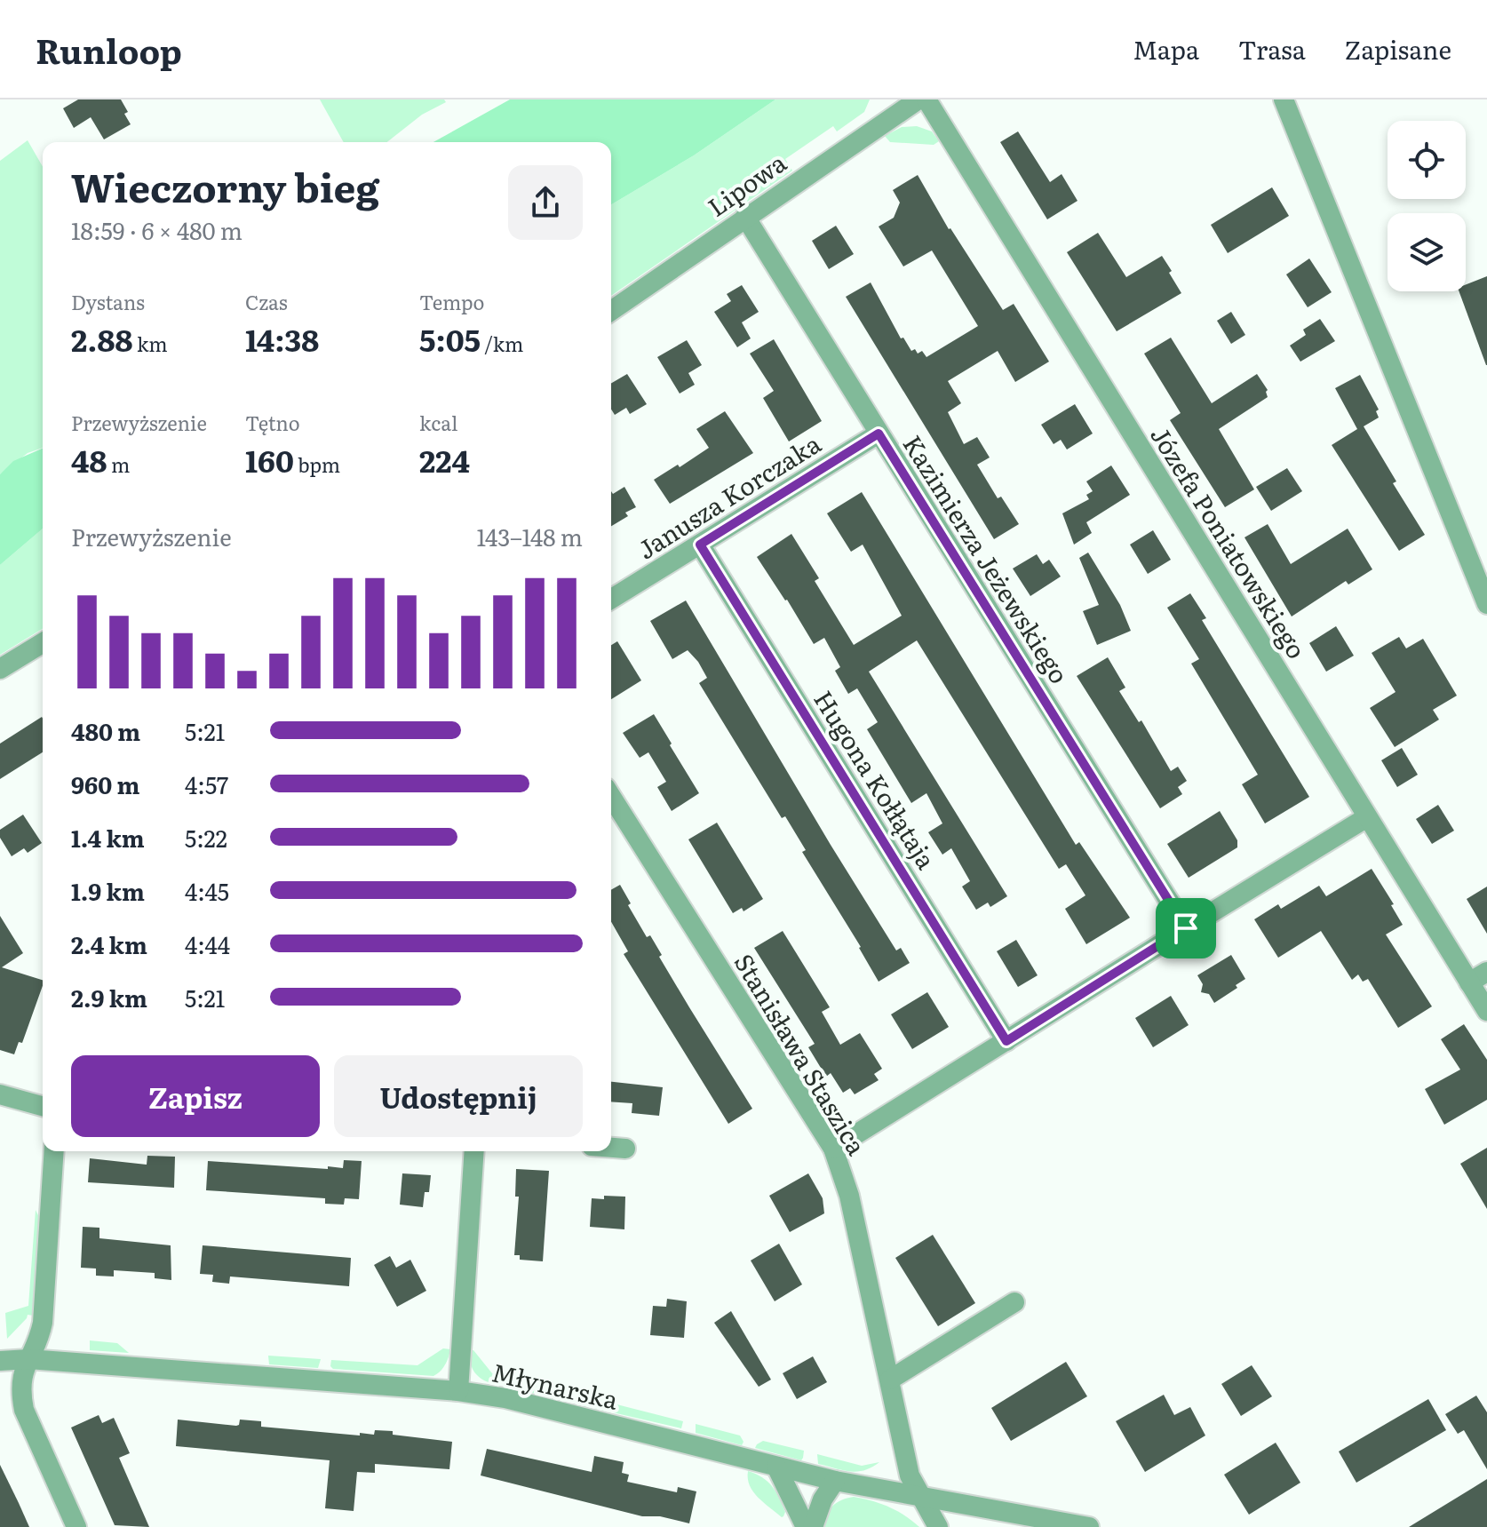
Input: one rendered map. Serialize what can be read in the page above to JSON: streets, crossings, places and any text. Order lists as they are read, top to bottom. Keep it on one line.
{"streets":{"street":["Lipowa","Janusza Korczaka","Józefa Poniatowskiego","Kazimierza Jeżewskiego","Hugona Kołłątaja","Stanisława Staszica","Młynarska"]},"crossings":[["Lipowa","Kazimierza Jeżewskiego"],["Janusza Korczaka","Kazimierza Jeżewskiego"],["Janusza Korczaka","Hugona Kołłątaja"],["Stanisława Staszica","Młynarska"]],"page":{"header":"Runloop","nav":["Mapa","Trasa","Zapisane"],"heading":["Wieczorny bieg","18:59 · 6 × 480 m"],"stats":[["Dystans","2.88 km"],["Czas","14:38"],["Tempo","5:05 /km"],["Przewyższenie","48 m"],["Tętno","160 bpm"],["kcal","224"]],"chart":["Przewyższenie","143–148 m"],"list":[{"name":"480 m","note":"5:21"},{"name":"960 m","note":"4:57"},{"name":"1.4 km","note":"5:22"},{"name":"1.9 km","note":"4:45"},{"name":"2.4 km","note":"4:44"},{"name":"2.9 km","note":"5:21"}],"buttons":["Zapisz","Udostępnij"]}}
